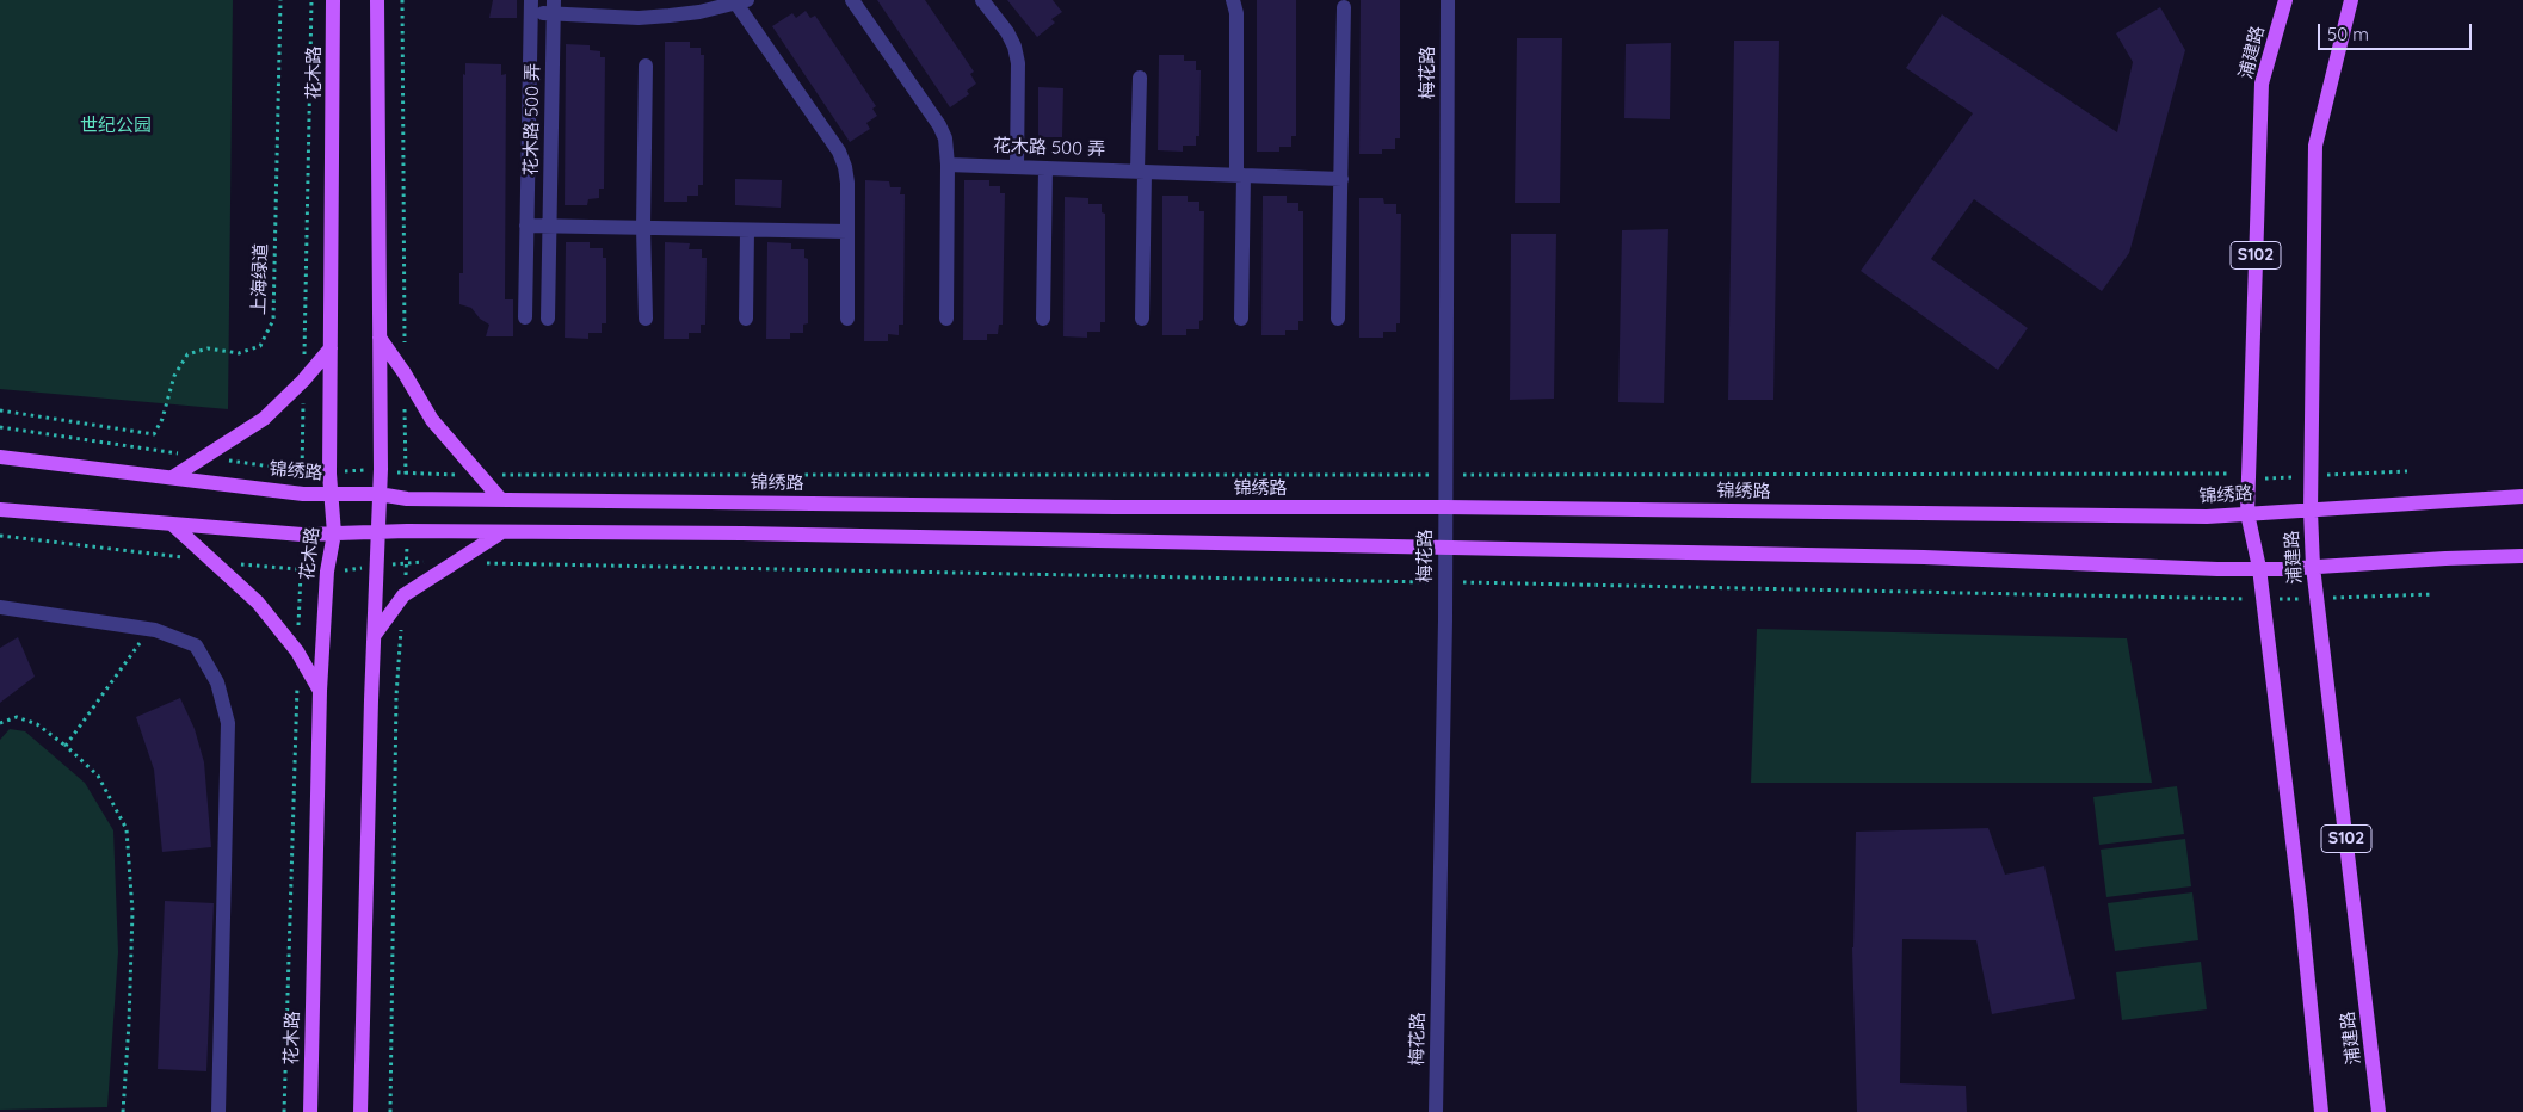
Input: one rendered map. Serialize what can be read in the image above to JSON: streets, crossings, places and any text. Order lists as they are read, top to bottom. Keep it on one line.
{"streets":{"main road":["浦建路","花木路","S102","锦绣路"],"street":["梅花路","花木路 500 弄"],"path":["上海绿道"]},"crossings":[["浦建路","锦绣路"],["花木路","锦绣路"],["梅花路","锦绣路"]],"parks":["世纪公园"],"scale_bar":"50 m"}
